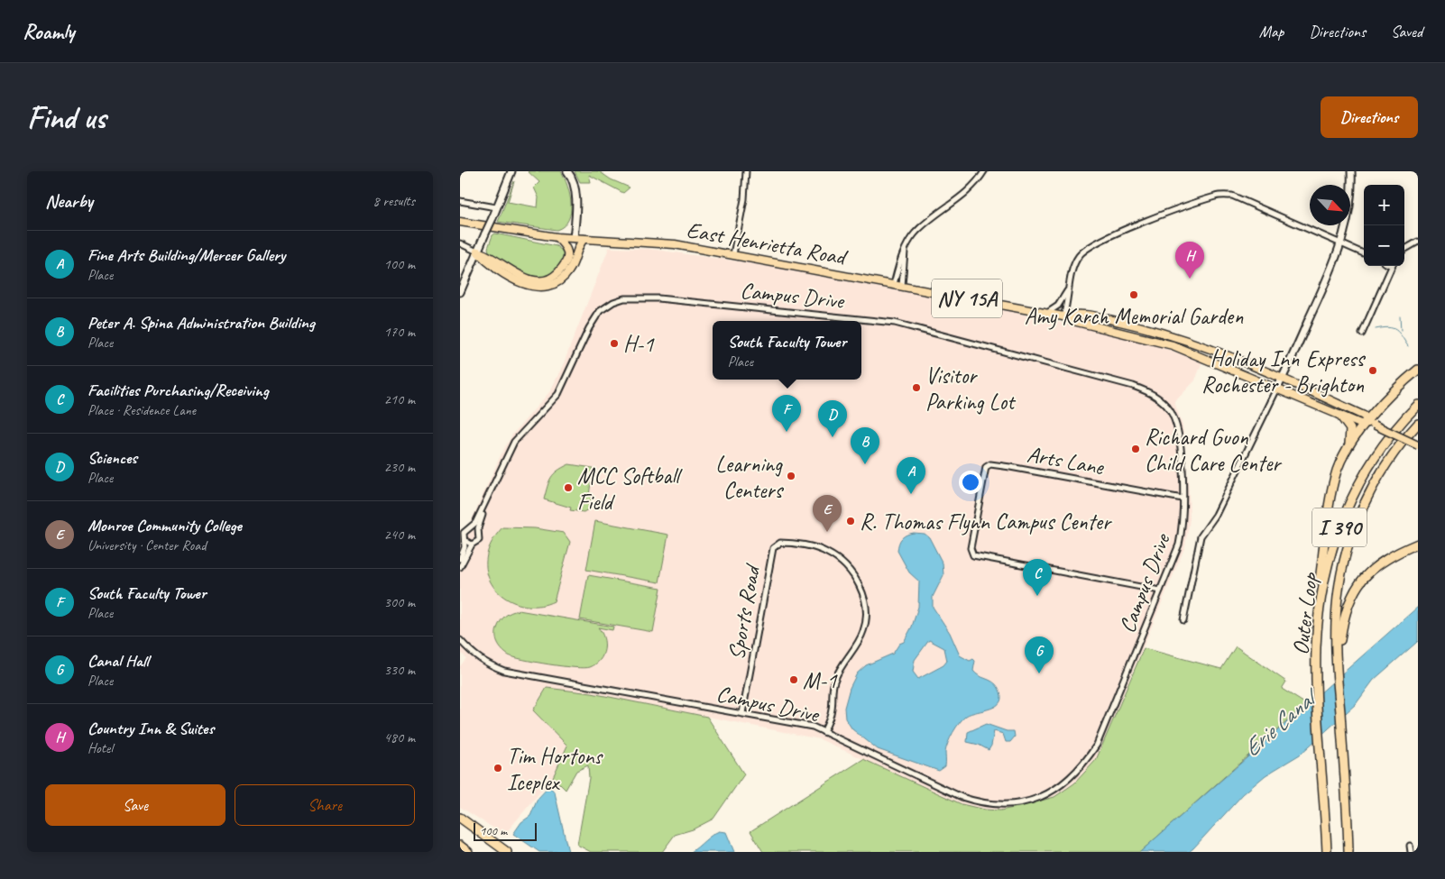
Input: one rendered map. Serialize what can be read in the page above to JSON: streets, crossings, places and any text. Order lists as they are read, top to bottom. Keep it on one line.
{"streets":{"highway":["I 390","Outer Loop"],"main road":["East Henrietta Road","NY 15A"],"street":["Campus Drive","Arts Lane","Sports Road"]},"crossings":[["Campus Drive","Arts Lane"],["Campus Drive","Sports Road"]],"water":["Erie Canal"],"places":["Amy Karch Memorial Garden","H-1","Holiday Inn Express Rochester - Brighton","Visitor Parking Lot","Richard Guon Child Care Center","Learning Centers","MCC Softball Field","R. Thomas Flynn Campus Center","M-1","Tim Hortons Iceplex"],"scale_bar":"100 m","north":"bottom right","page":{"header":"Roamly","nav":["Map","Directions","Saved"],"buttons":["Directions",["Save","Share"]],"title":"Find us","heading":["Nearby","8 results"],"map_buttons":["+","−"],"list":[{"mark":"A","name":"Fine Arts Building/Mercer Gallery","note":"Place","value":"100 m"},{"mark":"B","name":"Peter A. Spina Administration Building","note":"Place","value":"170 m"},{"mark":"C","name":"Facilities Purchasing/Receiving","note":"Place · Residence Lane","value":"210 m"},{"mark":"D","name":"Sciences","note":"Place","value":"230 m"},{"mark":"E","name":"Monroe Community College","note":"University · Center Road","value":"240 m"},{"mark":"F","name":"South Faculty Tower","note":"Place","value":"300 m"},{"mark":"G","name":"Canal Hall","note":"Place","value":"330 m"},{"mark":"H","name":"Country Inn & Suites","note":"Hotel","value":"480 m"}],"pins":["H","F","D","B","A","E","C","G"],"popup":["South Faculty Tower","Place"],"scale":"100 m"}}
